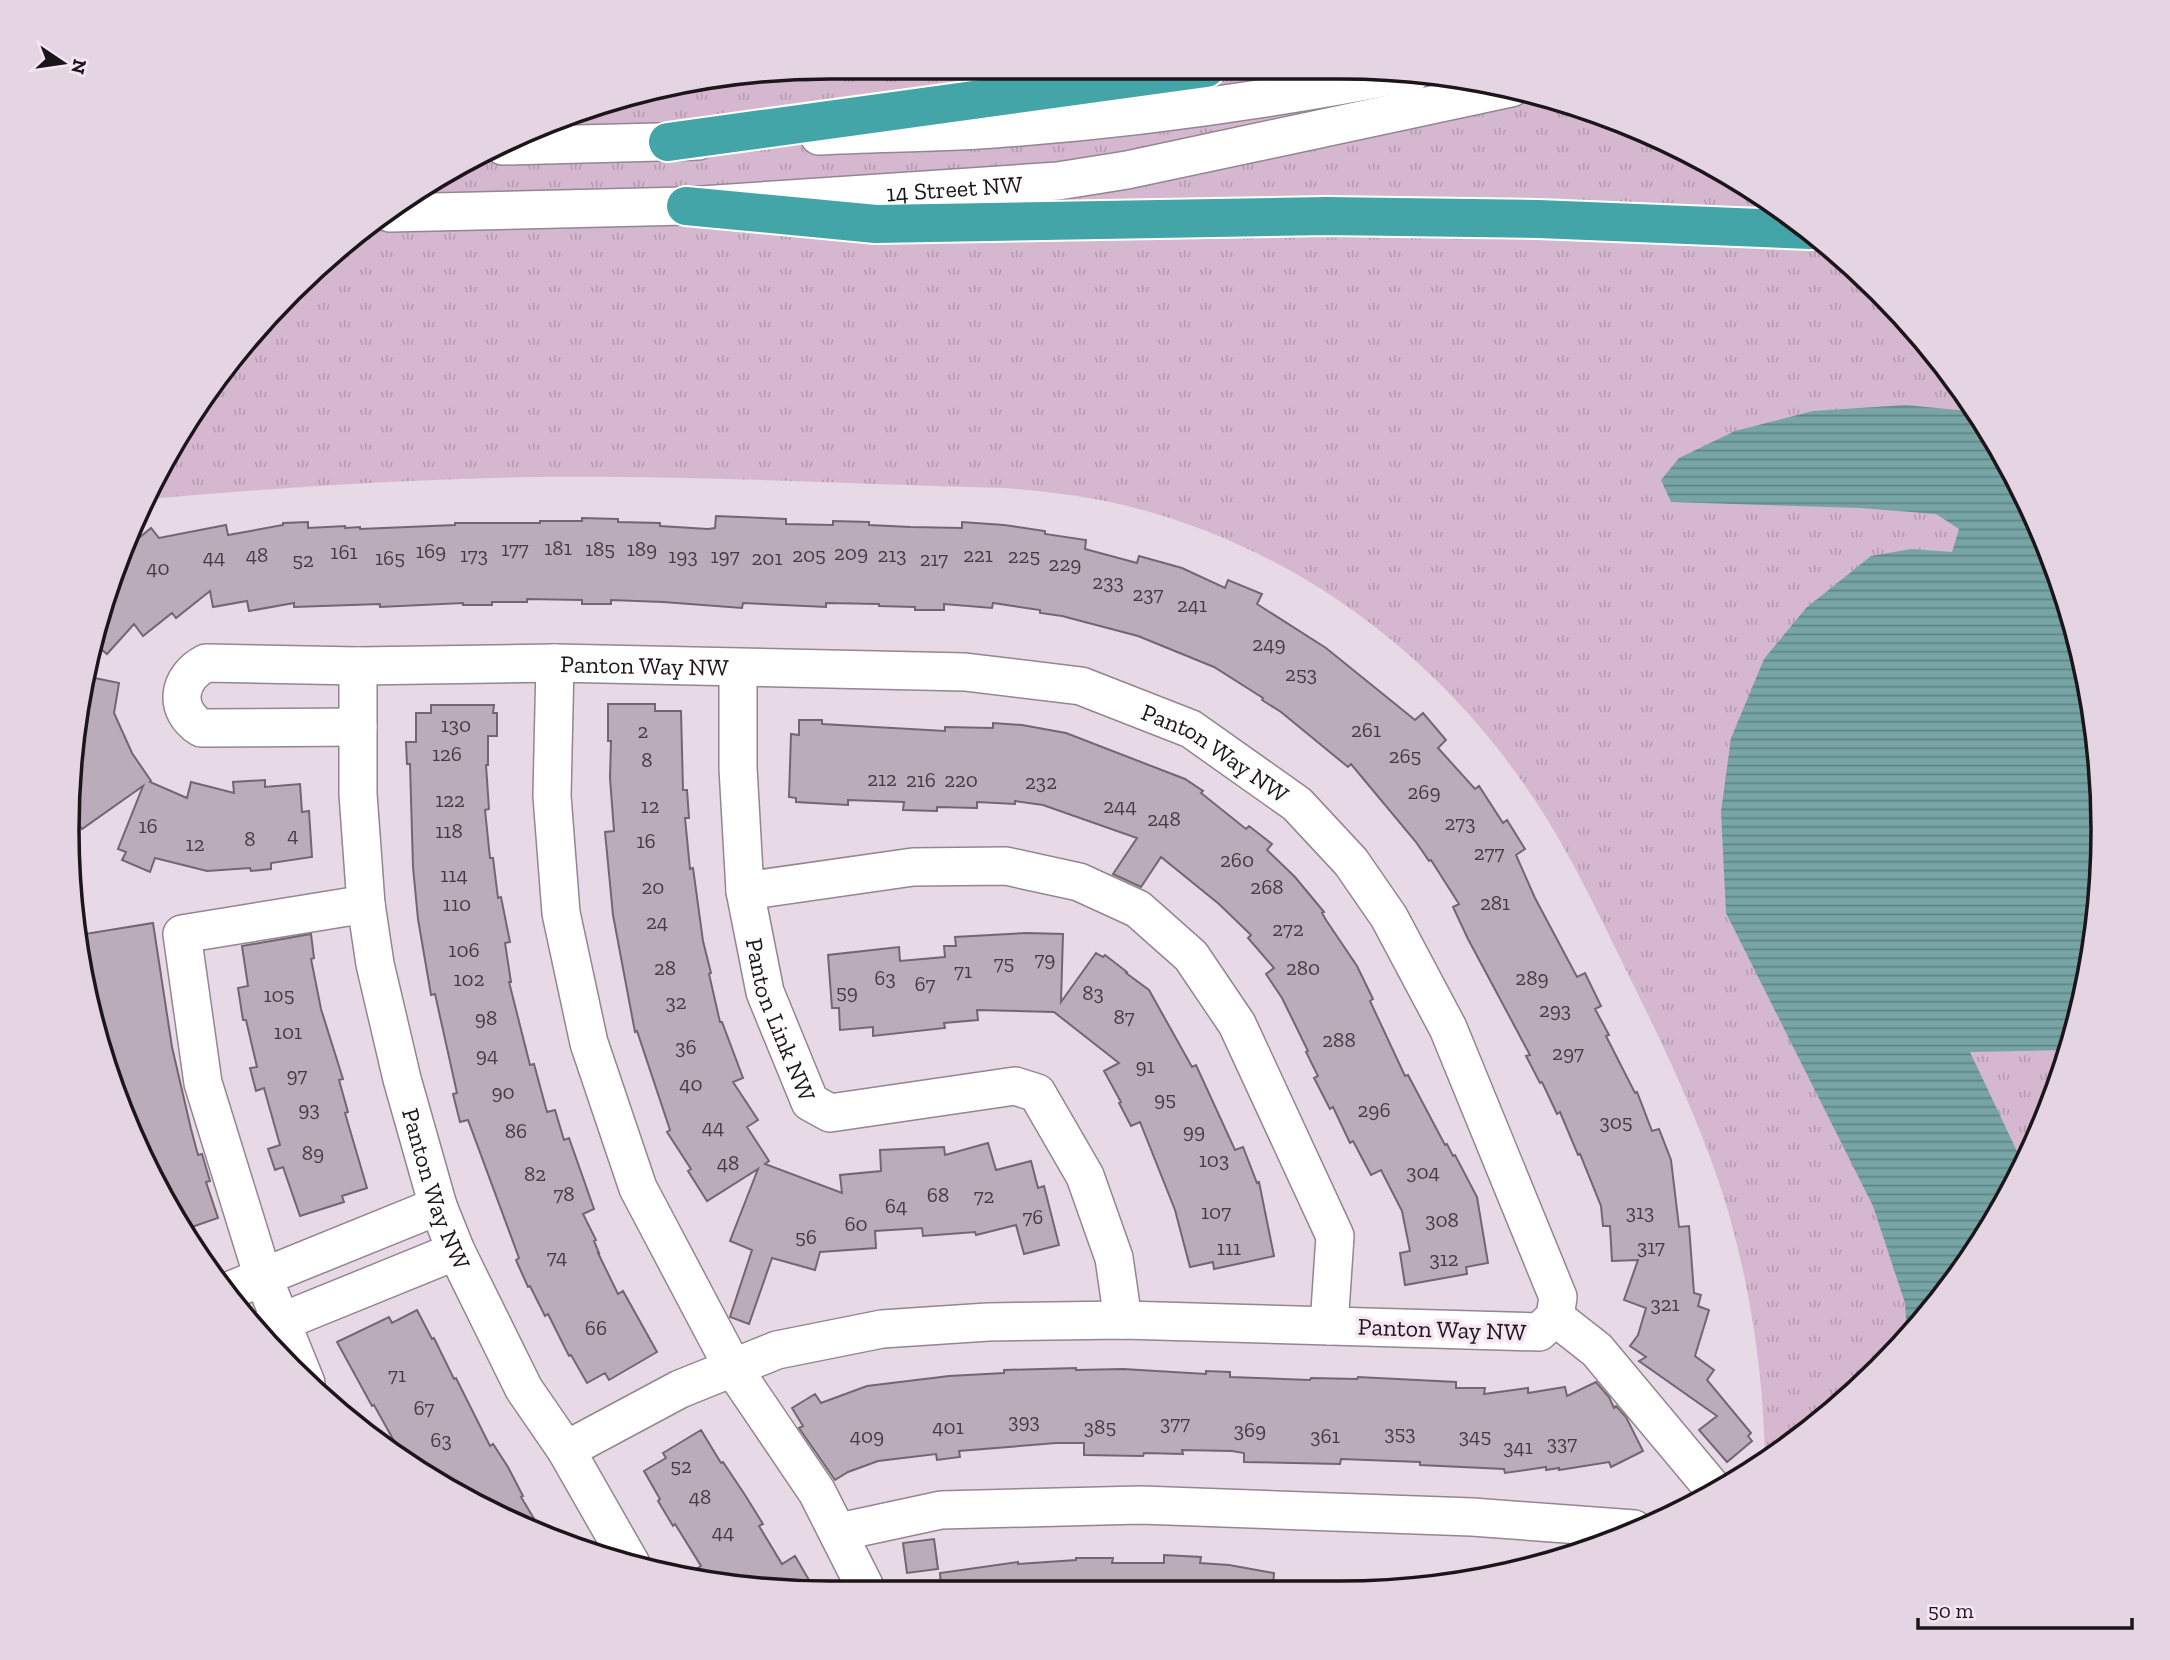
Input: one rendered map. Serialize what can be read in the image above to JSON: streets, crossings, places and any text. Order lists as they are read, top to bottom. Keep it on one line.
{"streets":{"street":["14 Street NW","Panton Way NW","Panton Link NW"]},"crossings":[["Panton Way NW","Panton Link NW"]],"house_numbers":["181","177","185","189","169","161","209","48","173","205","213","221","193","197","225","44","165","201","217","52","229","40","233","237","241","249","253","130","261","2","126","265","8","212","216","220","232","269","122","12","244","248","273","16","118","4","8","16","12","277","260","114","20","268","281","110","24","272","106","79","75","28","280","71","63","289","102","67","59","83","105","32","293","87","98","101","288","36","297","94","91","97","40","90","95","93","296","305","44","86","99","89","103","48","304","82","78","68","72","64","107","313","76","308","60","56","317","111","74","312","321","66","71","67","393","377","401","385","369","353","409","361","345","63","337","341","52","48","44"],"scale_bar":"50 m","north":"right"}
